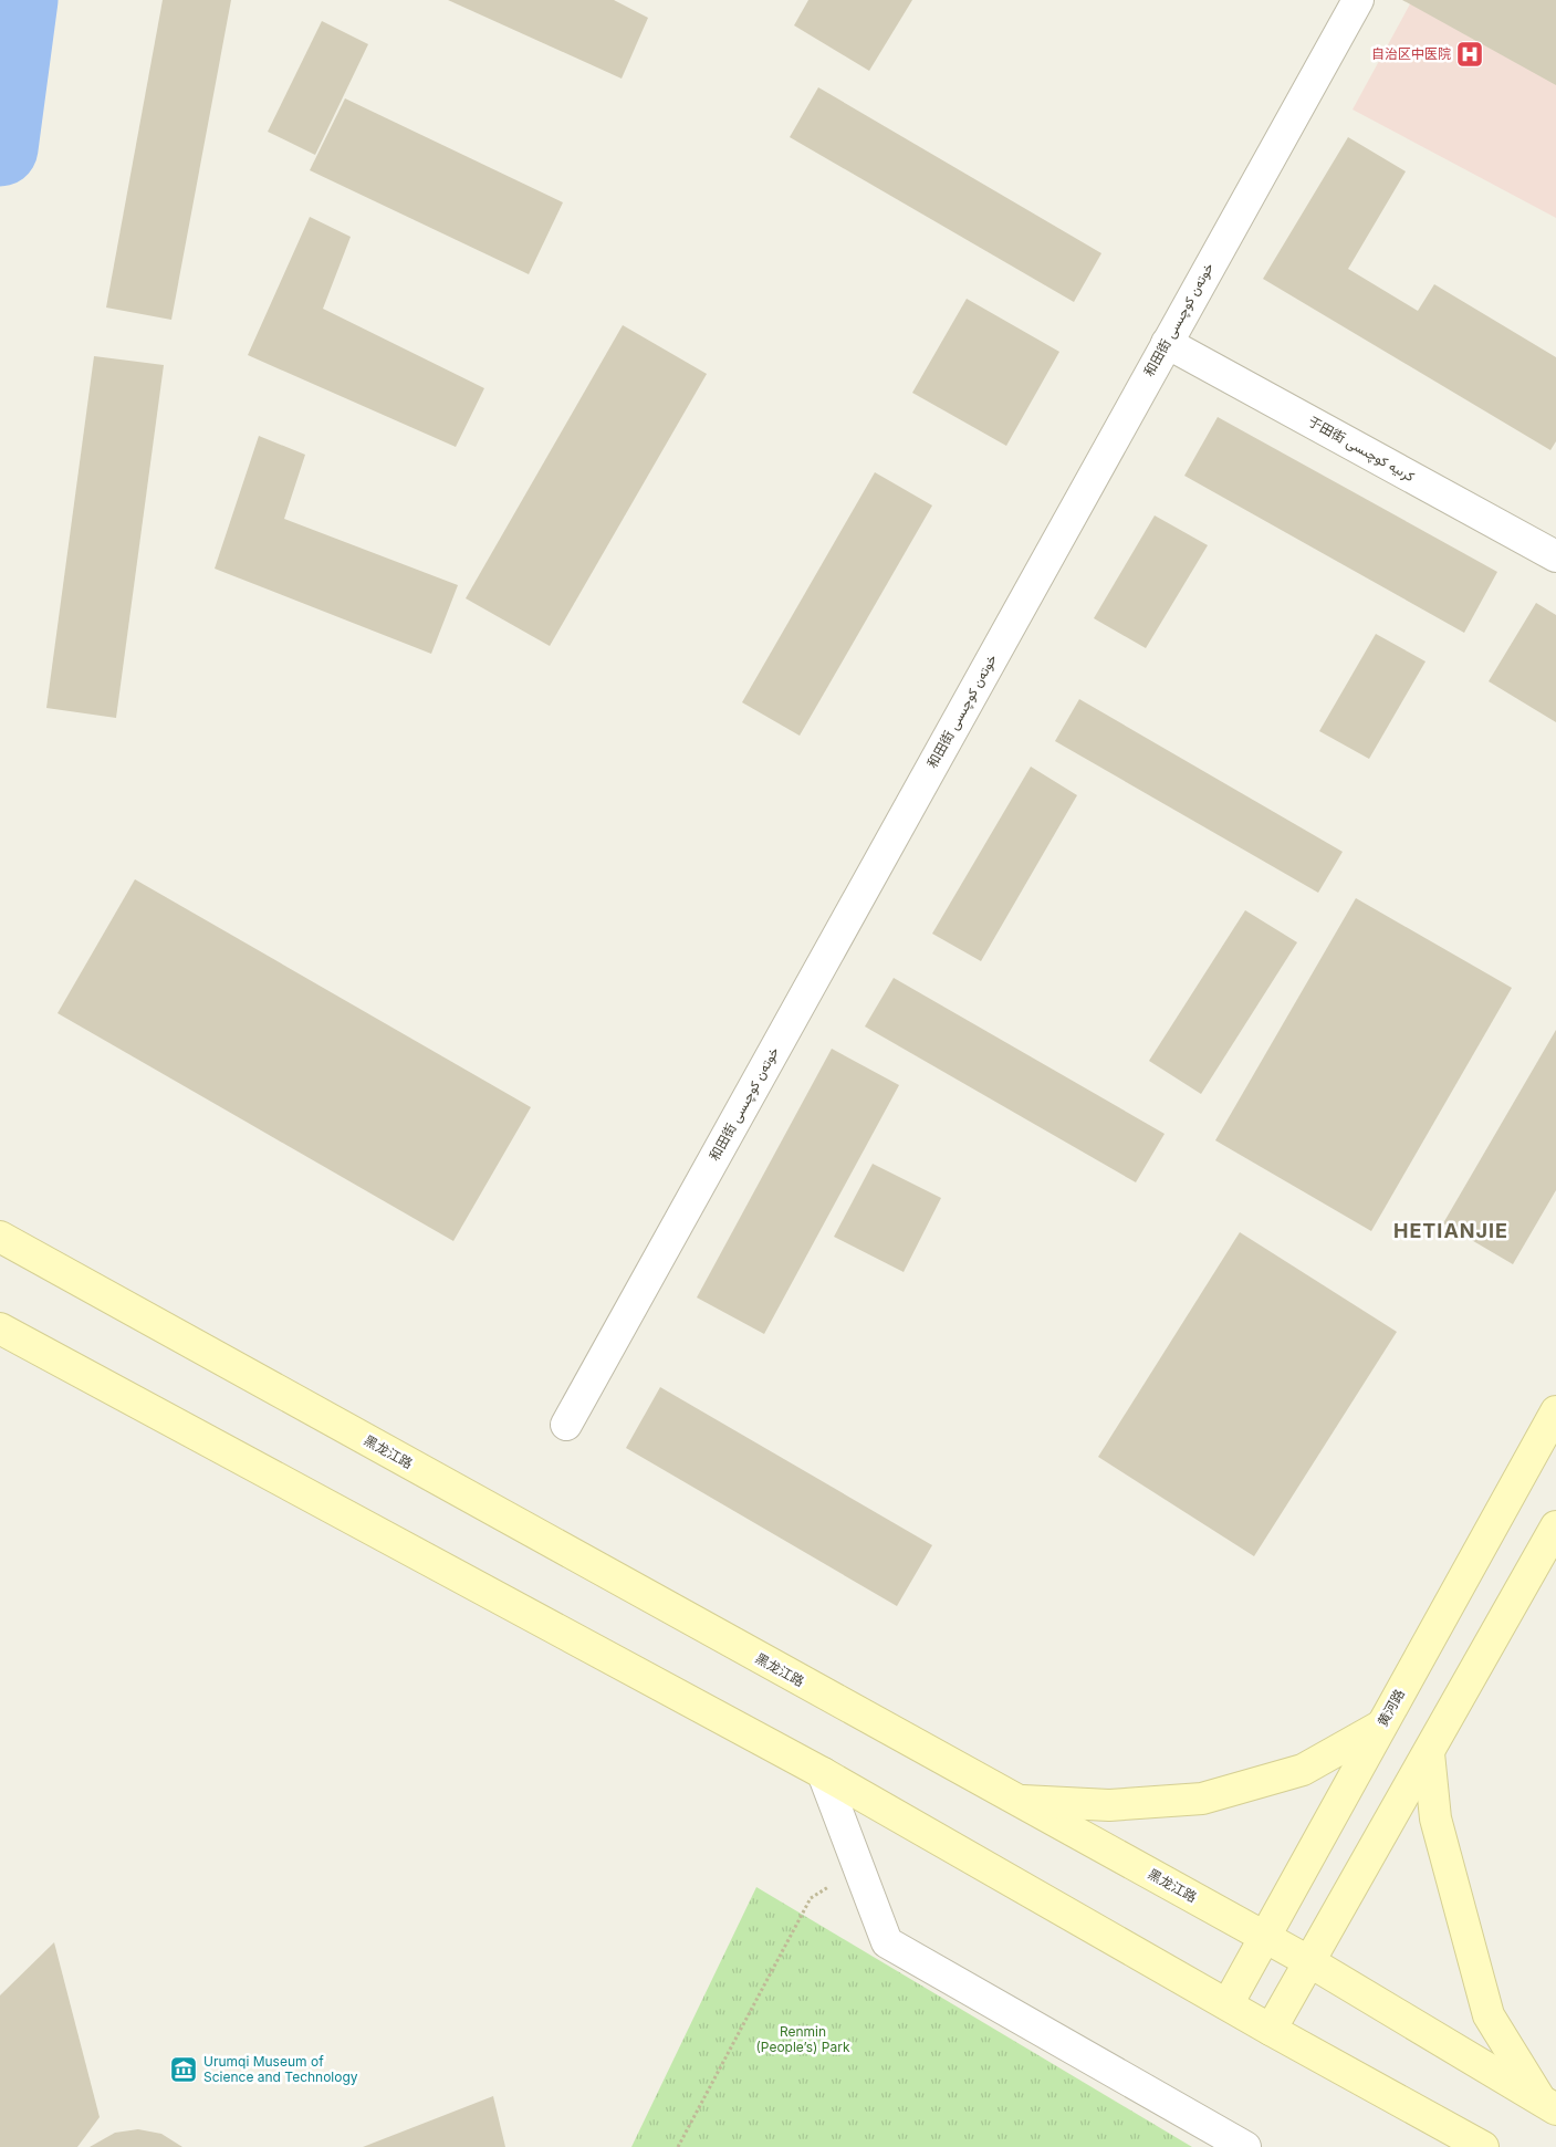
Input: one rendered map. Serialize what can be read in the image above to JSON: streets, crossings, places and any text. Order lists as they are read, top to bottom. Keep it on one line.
{"streets":{"main road":["黑龙江路","黄河路"],"street":["和田街 خوتەن كوچىسى","于田街 كرىيە كوچىسى"]},"crossings":[["和田街 خوتەن كوچىسى","于田街 كرىيە كوچىسى"],["黑龙江路","黄河路"]],"districts":["HETIANJIE"],"parks":["Renmin (People’s) Park"],"places":{"hospital":["自治区中医院"],"museum":["Urumqi Museum of Science and Technology"]}}
